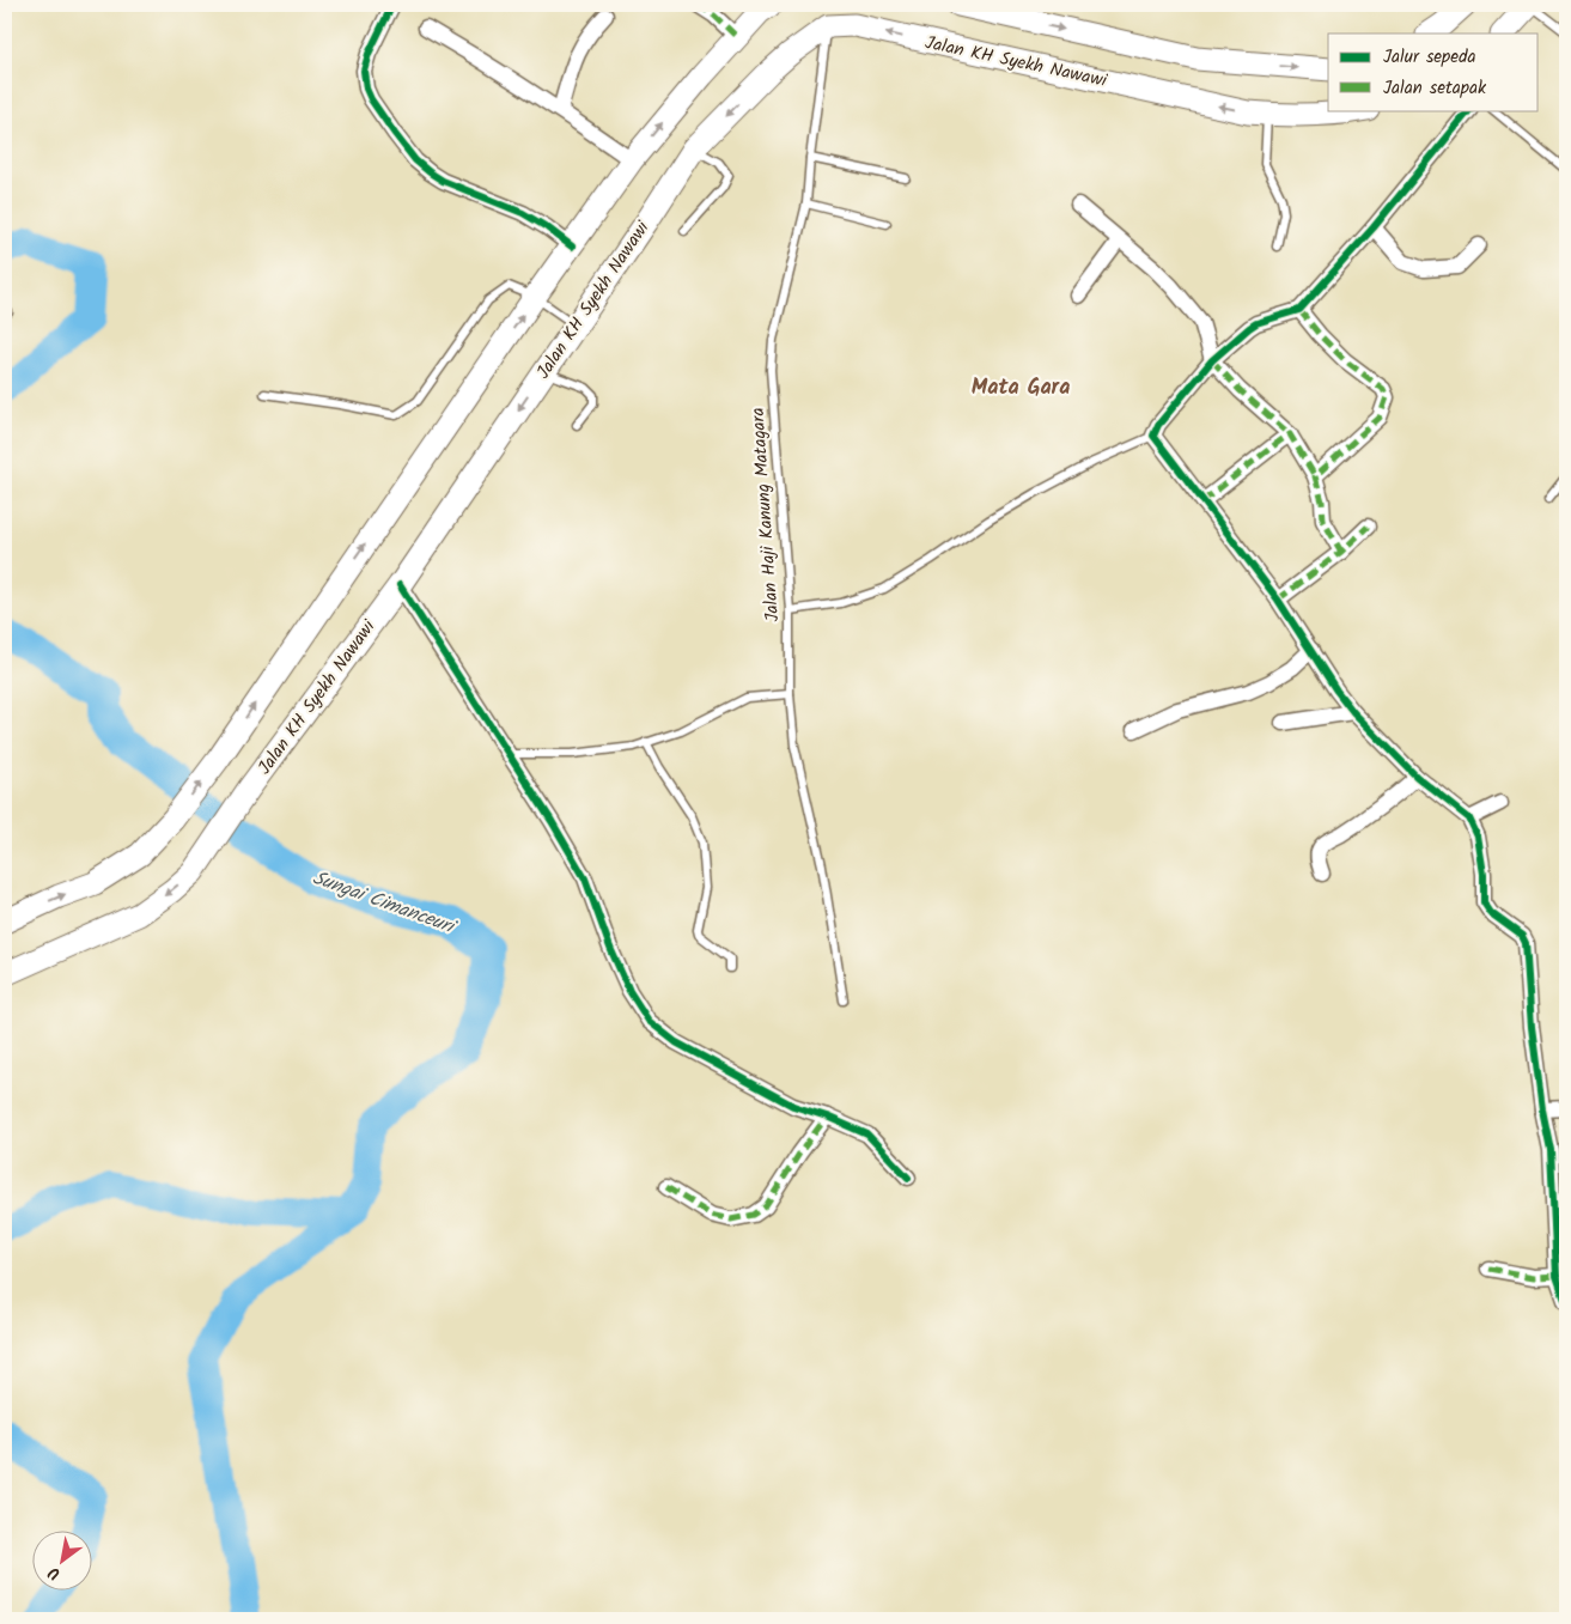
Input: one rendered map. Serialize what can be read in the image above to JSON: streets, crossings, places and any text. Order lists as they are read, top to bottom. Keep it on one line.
{"streets":{"main road":["Jalan KH Syekh Nawawi"],"lane":["Jalan Haji Kanung Matagara"]},"crossings":[["Jalan KH Syekh Nawawi","Jalan Haji Kanung Matagara"]],"districts":["Mata Gara"],"water":["Sungai Cimanceuri"],"legend":["Jalur sepeda","Jalan setapak"],"north":"bottom left"}
